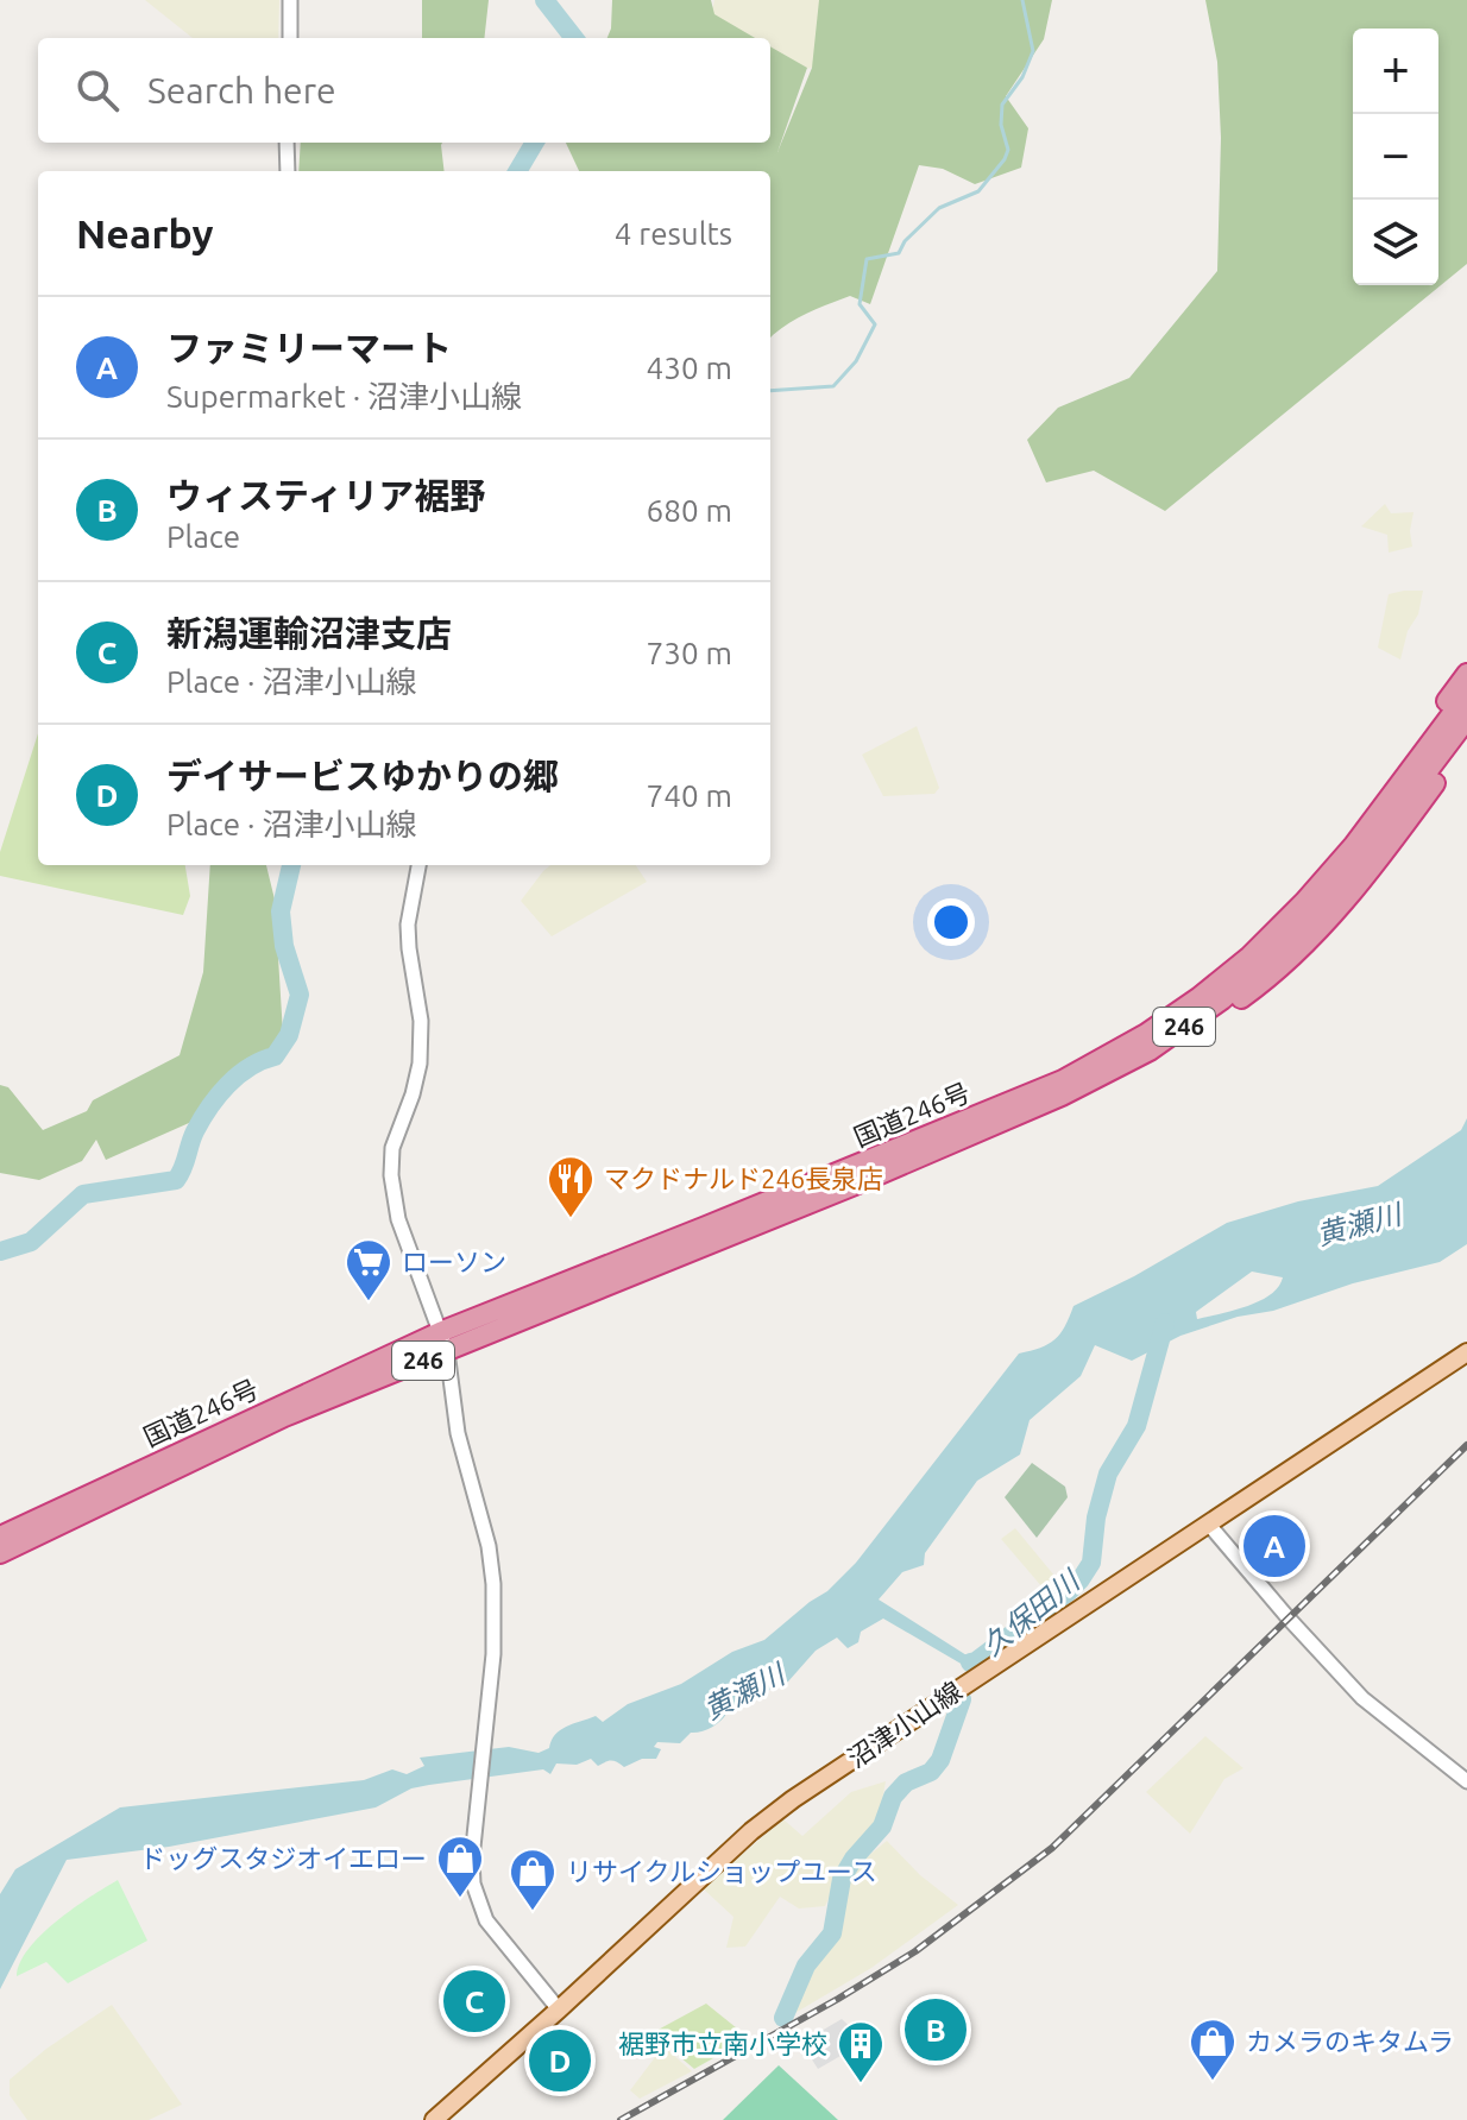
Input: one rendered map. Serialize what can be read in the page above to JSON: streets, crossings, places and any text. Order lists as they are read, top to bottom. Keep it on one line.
{"streets":{"highway":["246","国道246号"],"main road":["沼津小山線"]},"water":["黄瀬川","久保田川"],"places":{"restaurant":["マクドナルド246長泉店"],"supermarket":["ローソン"],"shop":["ドッグスタジオイエロー","リサイクルショップユース","カメラのキタムラ"],"building":["裾野市立南小学校"]},"page":{"map_buttons":["+","−"],"search":"Search here","heading":["Nearby","4 results"],"list":[{"mark":"A","name":"ファミリーマート","note":"Supermarket · 沼津小山線","value":"430 m"},{"mark":"B","name":"ウィスティリア裾野","note":"Place","value":"680 m"},{"mark":"C","name":"新潟運輸沼津支店","note":"Place · 沼津小山線","value":"730 m"},{"mark":"D","name":"デイサービスゆかりの郷","note":"Place · 沼津小山線","value":"740 m"}],"pins":["A","C","B","D"]}}
